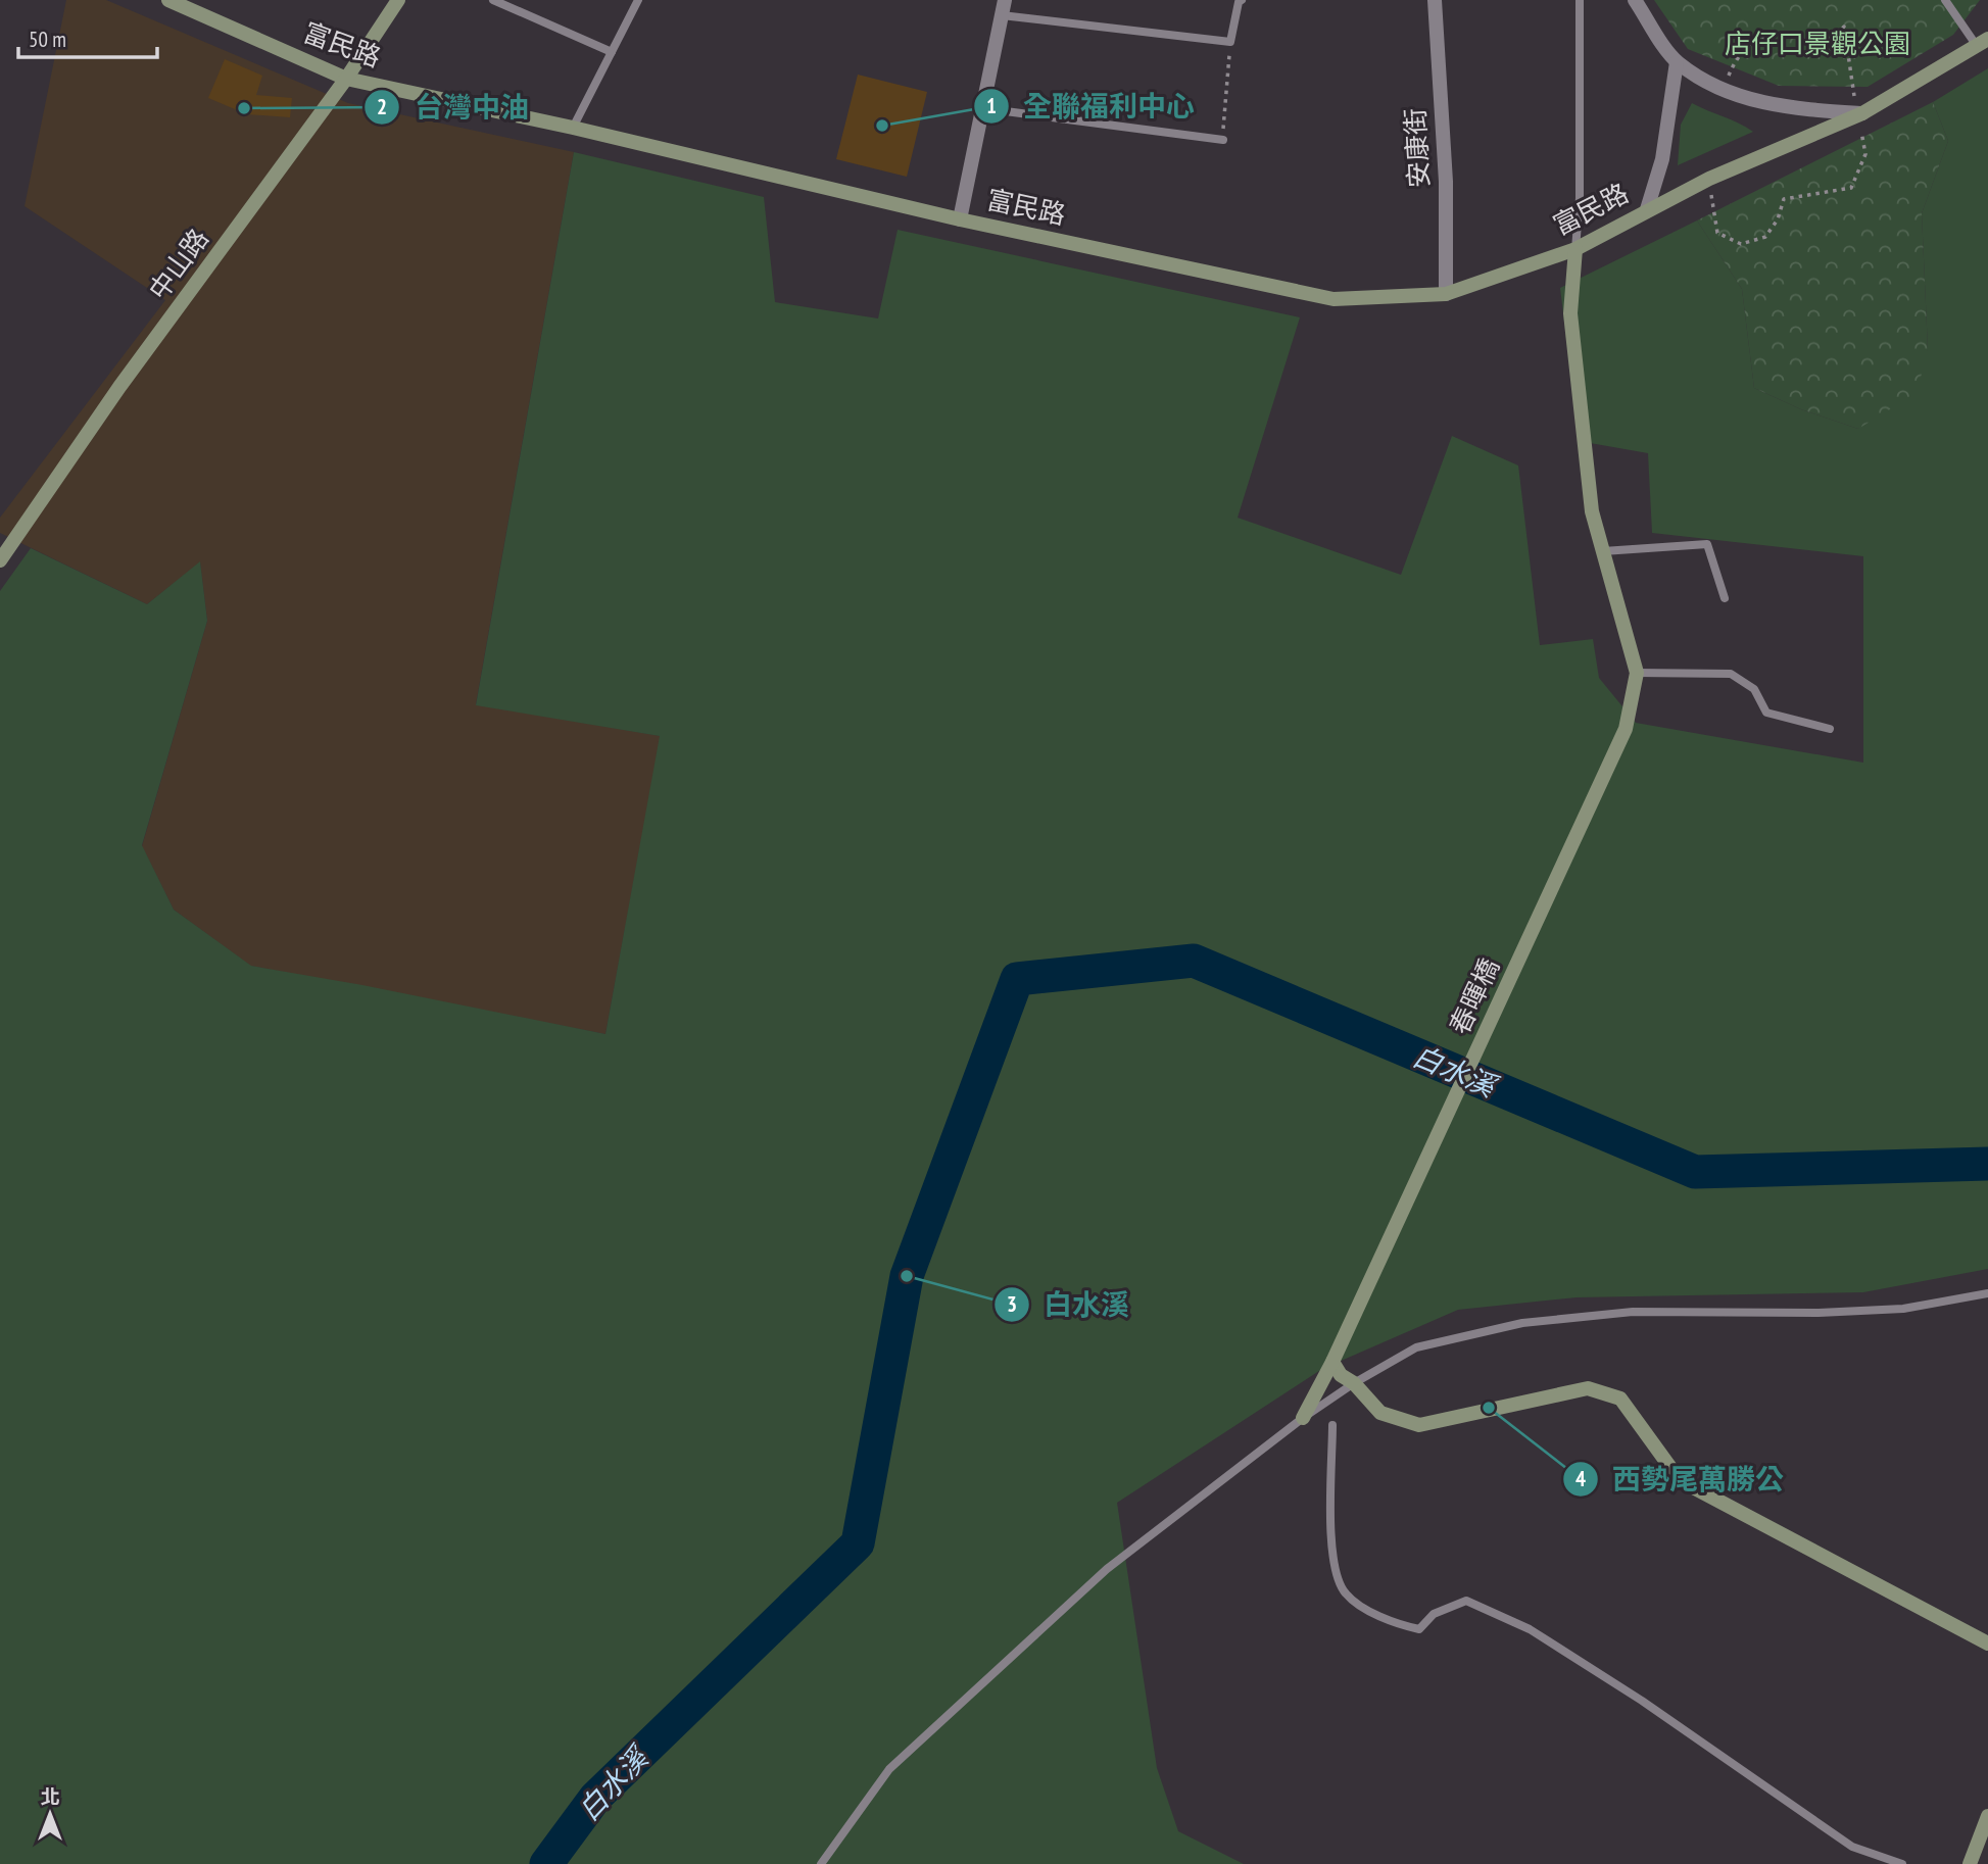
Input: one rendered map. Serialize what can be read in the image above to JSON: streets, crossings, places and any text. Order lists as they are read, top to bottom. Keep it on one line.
{"streets":{"main road":["富民路","中山路","春暉橋"],"street":["安康街"]},"crossings":[["富民路","安康街"],["富民路","中山路"]],"water":["白水溪"],"parks":["店仔口景觀公園"],"places":["台灣中油","全聯福利中心","白水溪","西勢尾萬勝公"],"scale_bar":"50 m","north":"top"}
